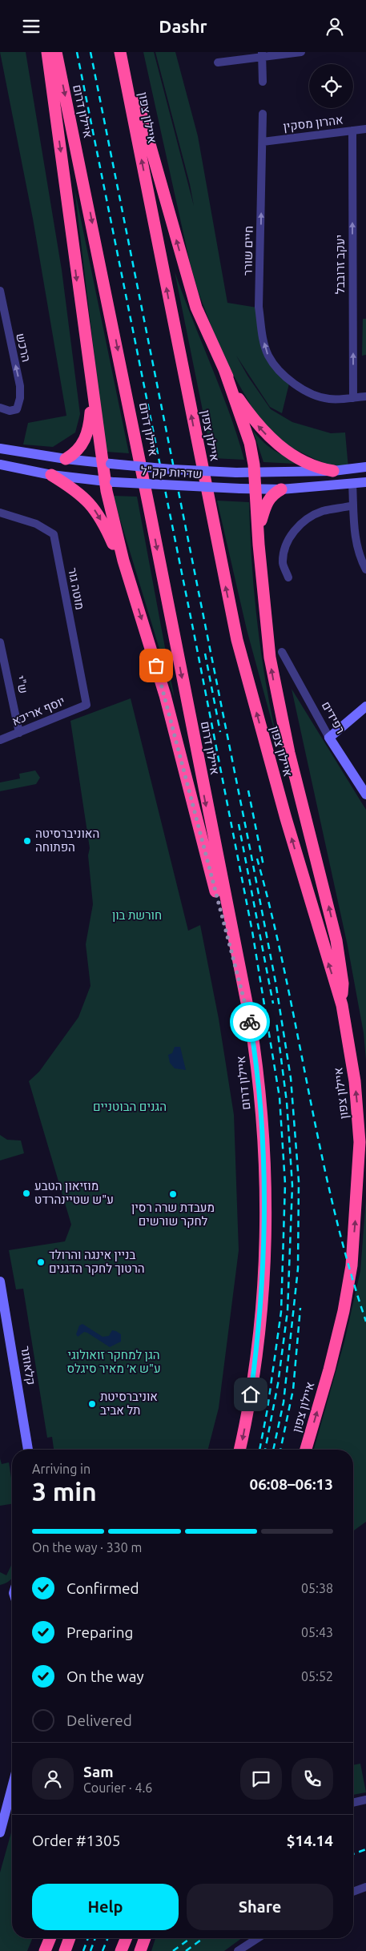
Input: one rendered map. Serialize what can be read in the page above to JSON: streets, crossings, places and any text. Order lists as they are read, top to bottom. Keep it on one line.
{"streets":{"highway":["איילון דרום","איילון צפון"],"main road":["שדרות קק\"ל","רפידים","קלאוזנר"],"street":["אהרון מסקין","חיים שורר","יעקב זרובבל","הרכש","מוטה גור","ש\"י","יוסף אריכא"]},"crossings":[["אהרון מסקין","חיים שורר"],["אהרון מסקין","יעקב זרובבל"],["חיים שורר","יעקב זרובבל"],["מוטה גור","יוסף אריכא"],["ש\"י","יוסף אריכא"]],"one_way":["חיים שורר","יעקב זרובבל"],"parks":["חורשת בון","הגנים הבוטניים","הגן למחקר זואולוגי ע\"ש א׳ מאיר סיגלס"],"places":["האוניברסיטה הפתוחה","מוזיאון הטבע ע\"ש שטיינהרדט","מעבדת שרה רסין לחקר שורשים","בניין אינגה והרולד הרטוך לחקר הדגנים","אוניברסיטת תל אביב"],"page":{"header":"Dashr","heading":["3 min","Arriving in","06:08–06:13"],"panel":["Sam","Courier · 4.6","Order #1305","$14.14"],"bar":"On the way · 330 m","list":[["Confirmed","05:38"],["Preparing","05:43"],["On the way","05:52"],"Delivered"],"buttons":["Help","Share"]}}
